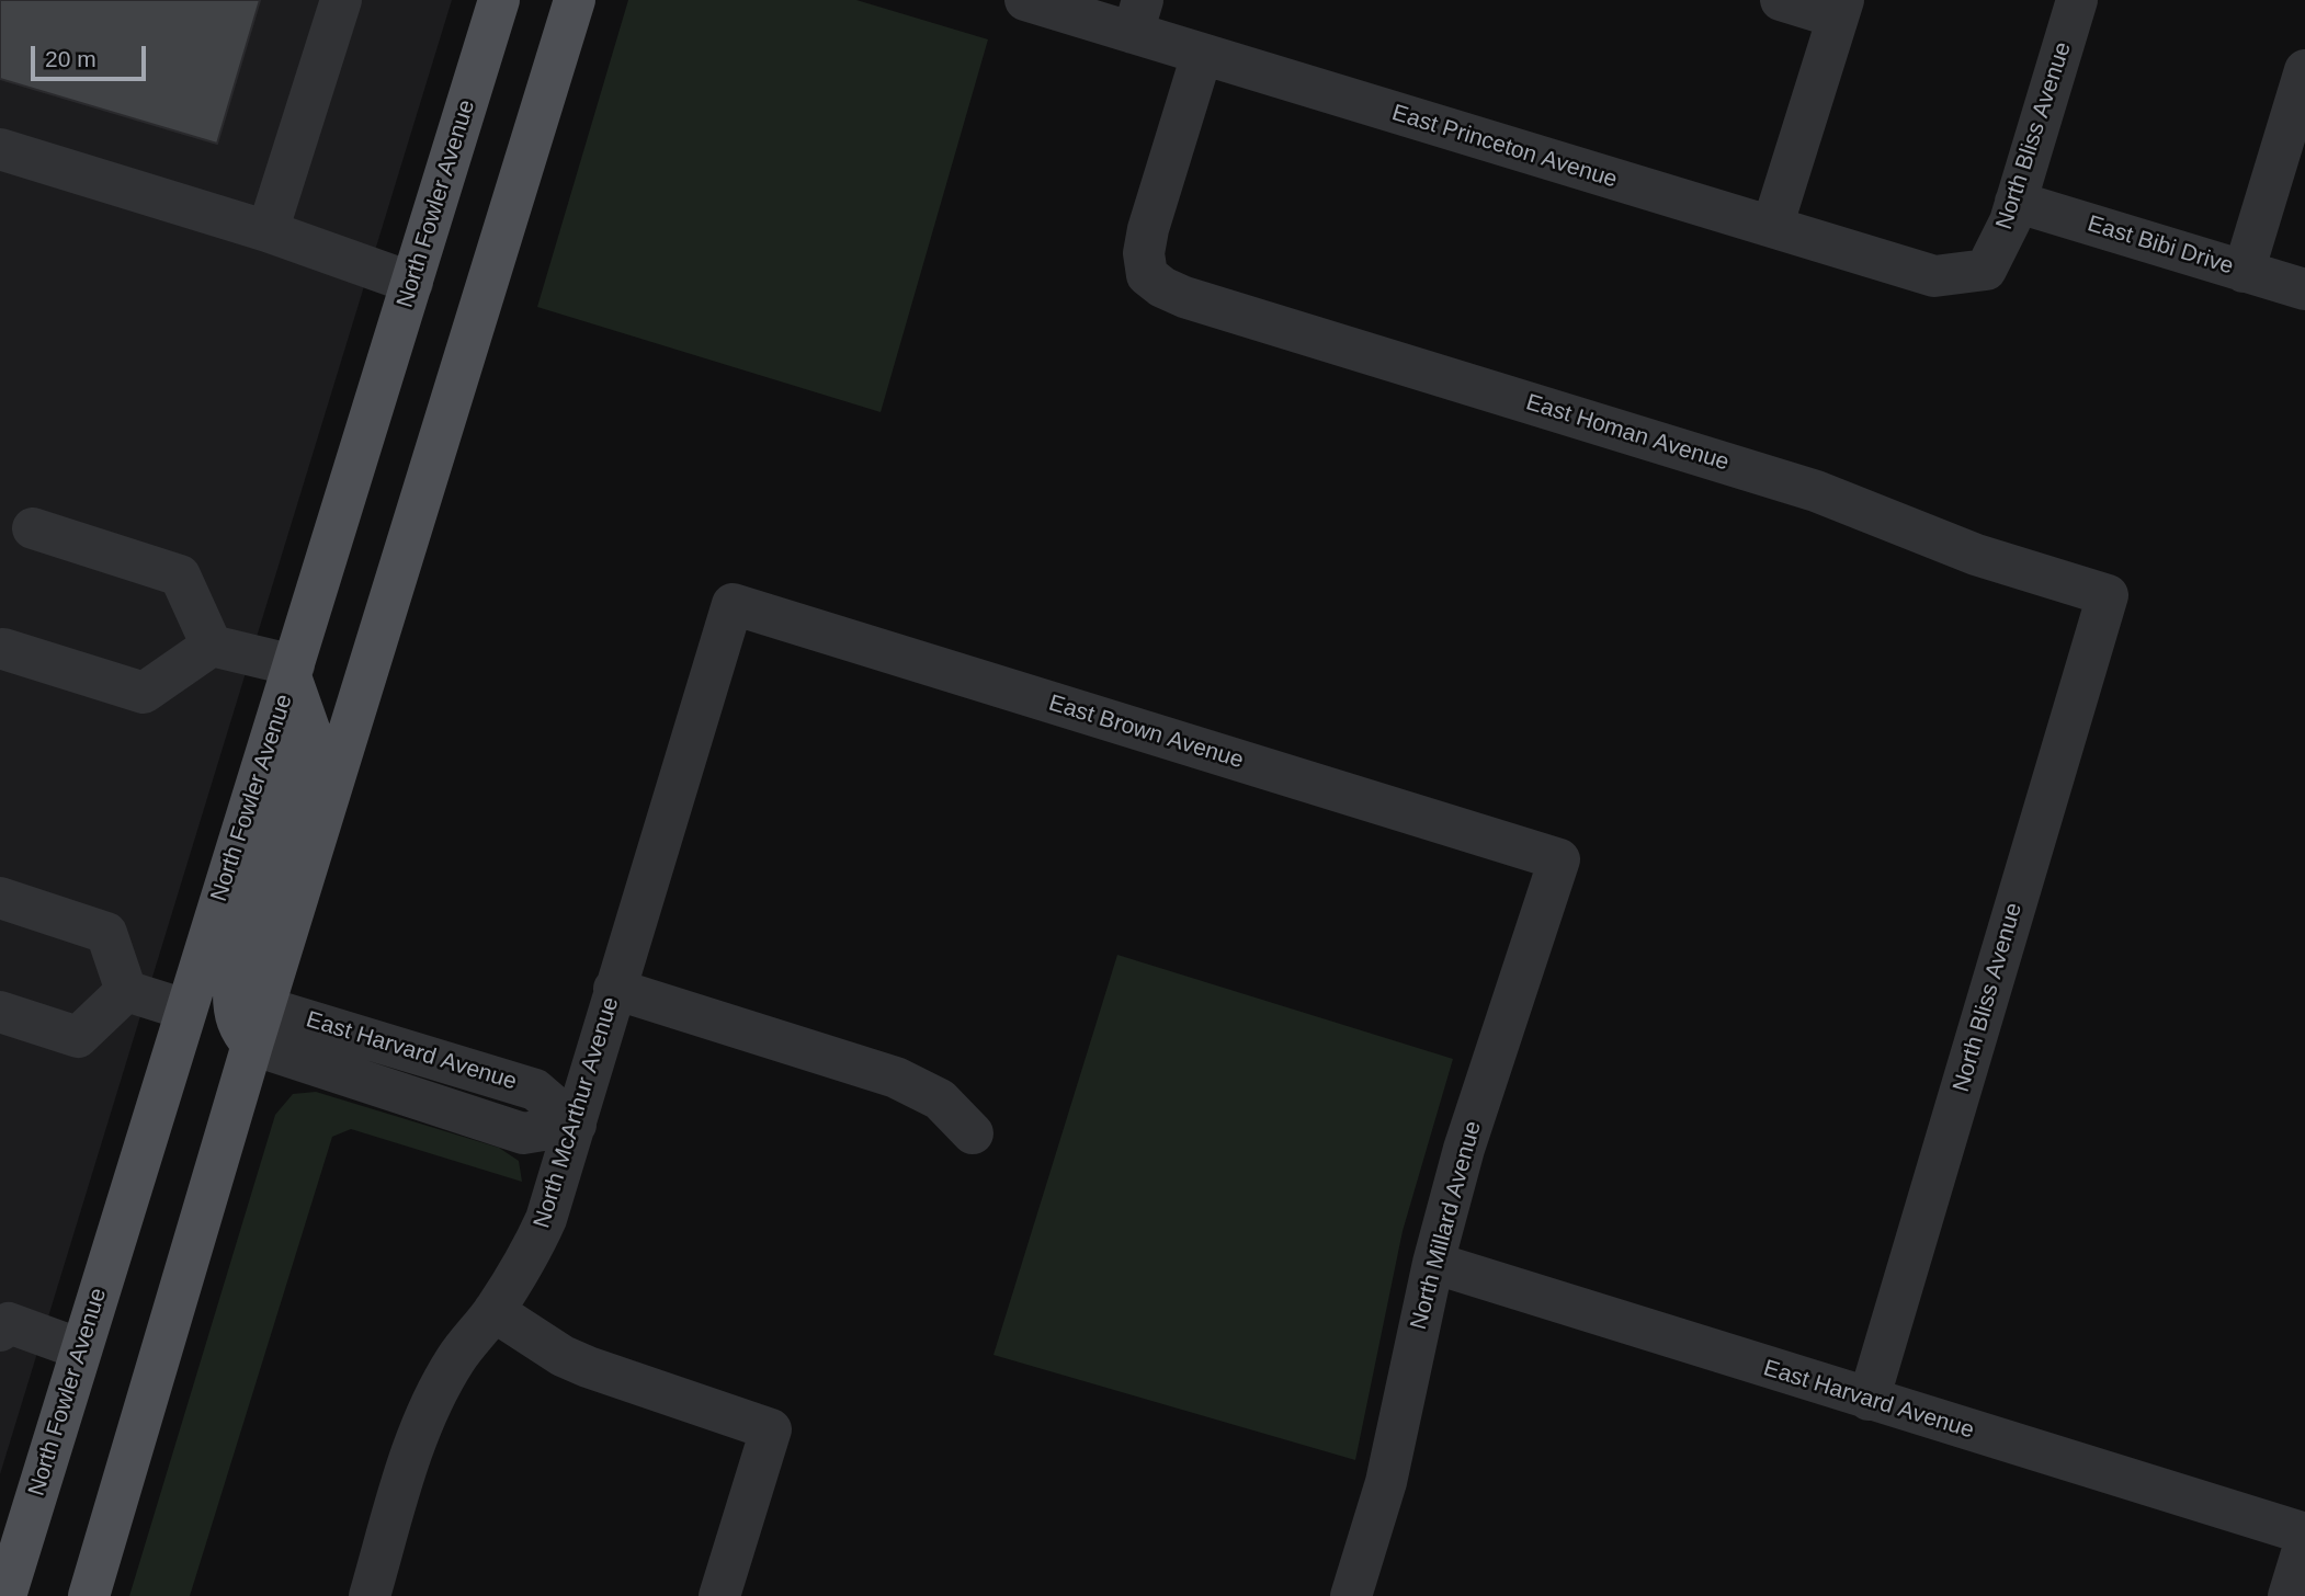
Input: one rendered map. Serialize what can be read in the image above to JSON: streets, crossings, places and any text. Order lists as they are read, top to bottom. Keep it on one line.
{"streets":{"main road":["North Fowler Avenue"],"street":["North Bliss Avenue","East Princeton Avenue","East Bibi Drive","East Homan Avenue","East Brown Avenue","East Harvard Avenue","North McArthur Avenue","North Millard Avenue"]},"crossings":[["North Bliss Avenue","East Princeton Avenue"],["North Bliss Avenue","East Bibi Drive"],["North Bliss Avenue","East Homan Avenue"],["North Bliss Avenue","East Harvard Avenue"],["East Princeton Avenue","East Homan Avenue"],["East Brown Avenue","North McArthur Avenue"],["East Brown Avenue","North Millard Avenue"],["East Harvard Avenue","North McArthur Avenue"],["East Harvard Avenue","North Millard Avenue"]],"scale_bar":"20 m"}
